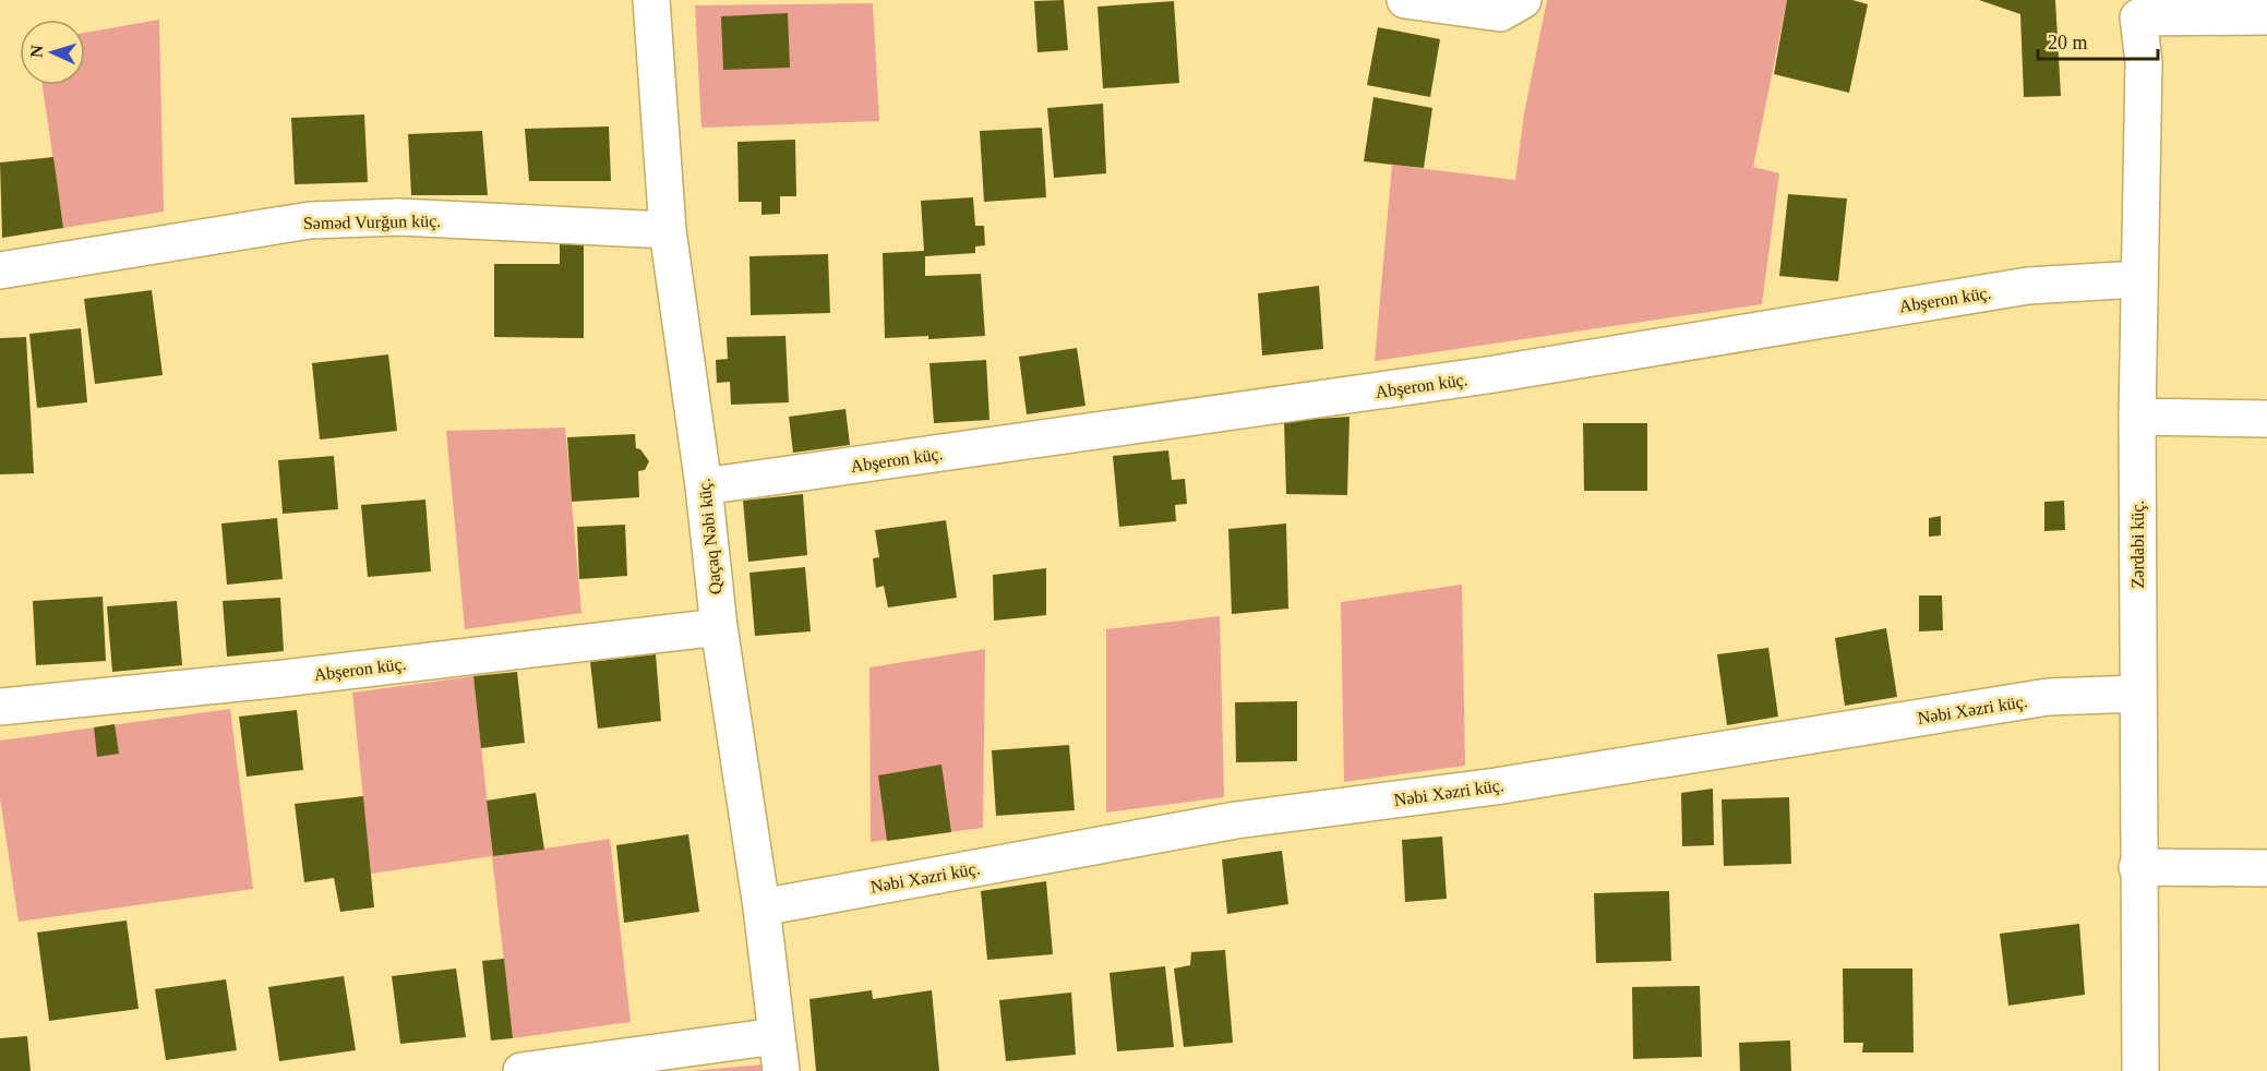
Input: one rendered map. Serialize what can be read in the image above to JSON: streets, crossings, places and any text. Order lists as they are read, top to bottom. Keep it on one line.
{"streets":{"street":["Səməd Vurğun küç.","Abşeron küç.","Qaçaq Nəbi küç.","Zərdabi küç.","Nəbi Xəzri küç."]},"crossings":[["Səməd Vurğun küç.","Qaçaq Nəbi küç."],["Abşeron küç.","Qaçaq Nəbi küç."],["Abşeron küç.","Zərdabi küç."],["Qaçaq Nəbi küç.","Nəbi Xəzri küç."],["Zərdabi küç.","Nəbi Xəzri küç."]],"scale_bar":"20 m","north":"left"}
